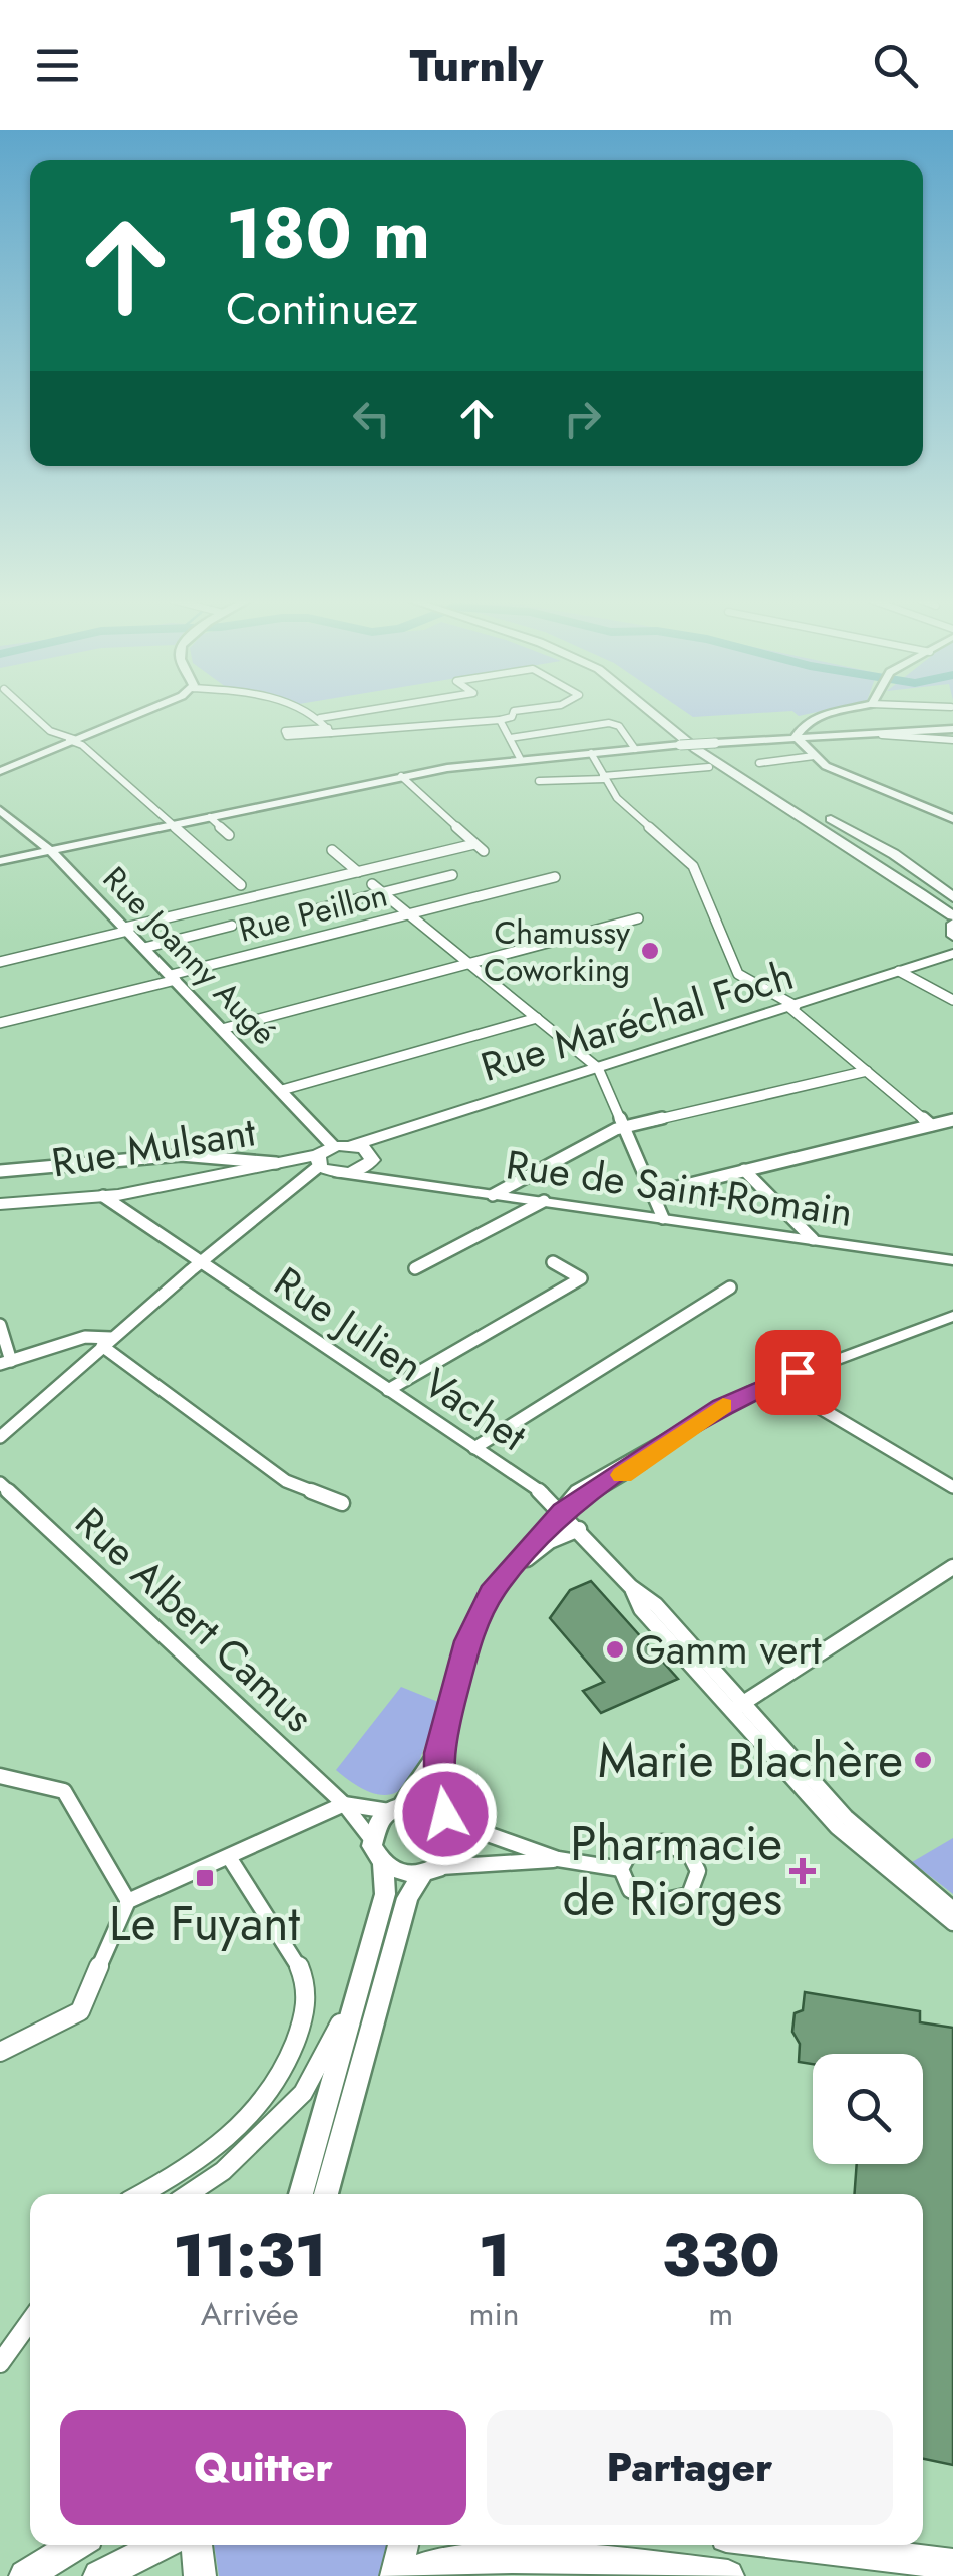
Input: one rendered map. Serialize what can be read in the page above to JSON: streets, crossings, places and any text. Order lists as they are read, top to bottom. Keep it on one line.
{"streets":{"main road":["Rue Maréchal Foch","Rue Mulsant"],"street":["Rue Peillon","Rue Joanny Augé","Rue de Saint-Romain","Rue Julien Vachet","Rue Albert Camus"]},"crossings":[["Rue Peillon","Rue Joanny Augé"],["Rue Joanny Augé","Rue Maréchal Foch"],["Rue Mulsant","Rue Julien Vachet"]],"places":{"other":["Chamussy Coworking","Gamm vert","Marie Blachère"],"health":["Pharmacie de Riorges"],"transit":["Le Fuyant"]},"page":{"header":"Turnly","turn":["180 m","Continuez"],"eta":["11:31","Arrivée","1","min","330","m"],"buttons":["Quitter","Partager"]}}
